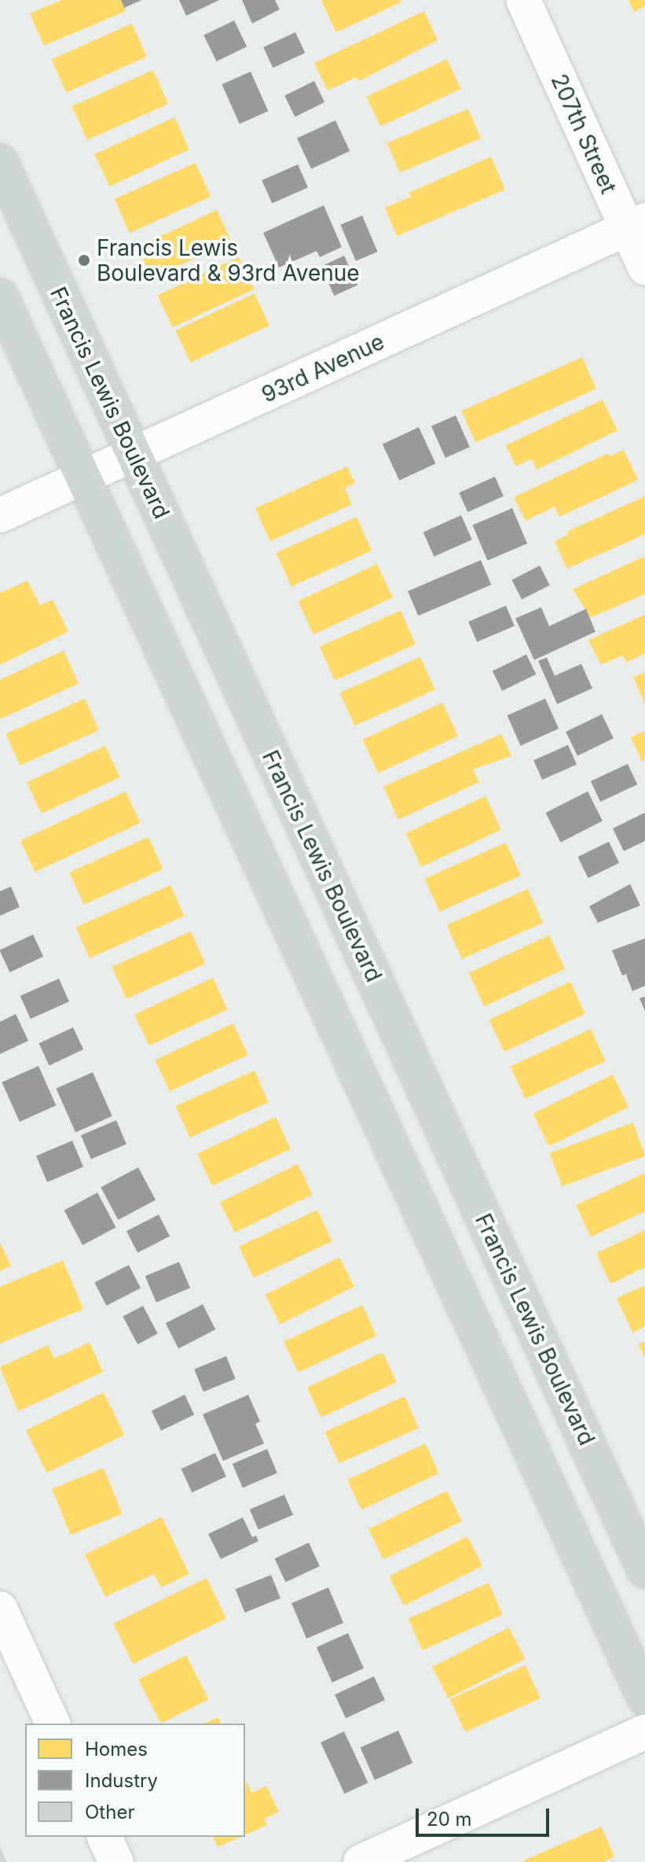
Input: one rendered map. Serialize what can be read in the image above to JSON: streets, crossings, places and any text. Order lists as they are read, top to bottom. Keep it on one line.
{"streets":{"main road":["Francis Lewis Boulevard"],"street":["207th Street","93rd Avenue"]},"crossings":[["207th Street","93rd Avenue"],["93rd Avenue","Francis Lewis Boulevard"]],"places":["Francis Lewis Boulevard & 93rd Avenue"],"legend":["Homes","Industry","Other"],"scale_bar":"20 m"}
